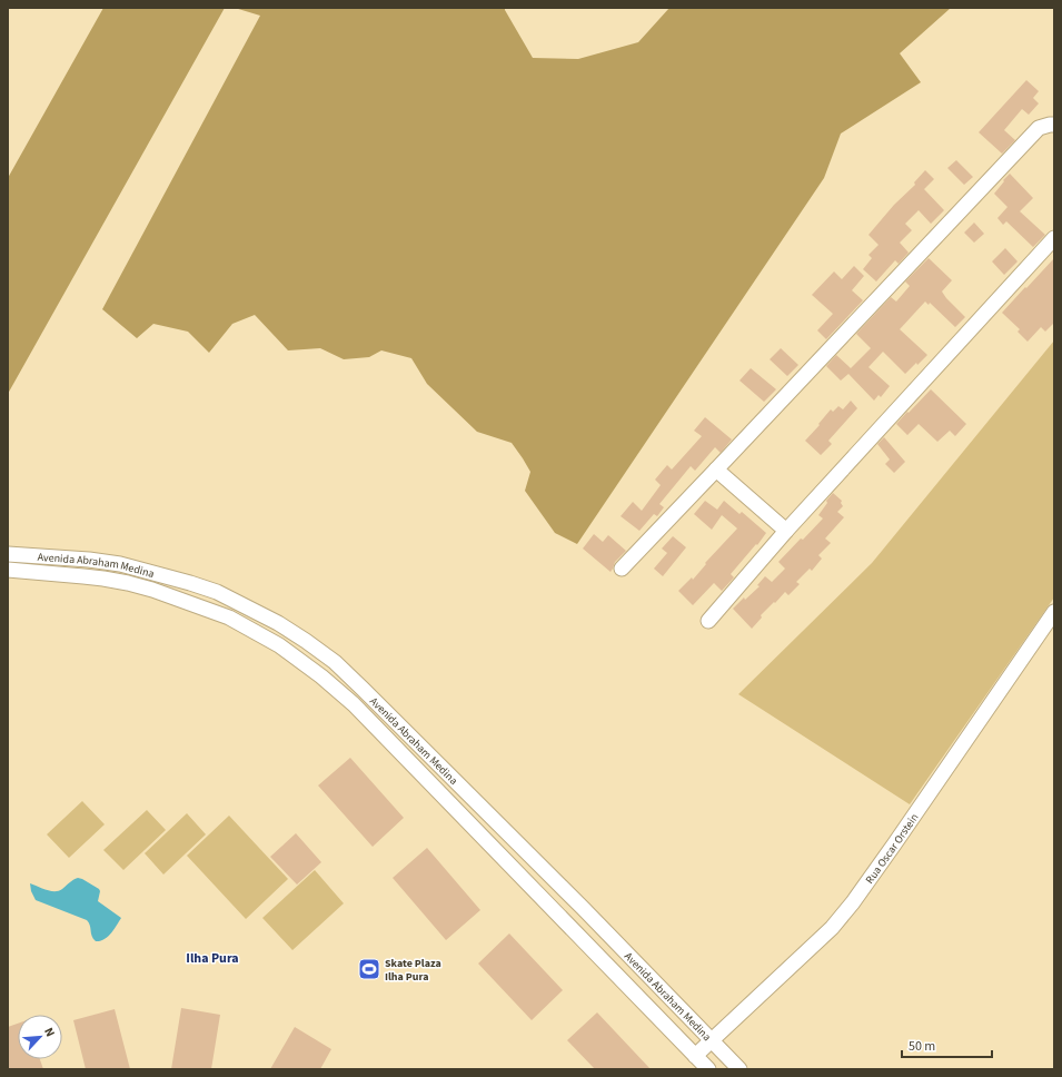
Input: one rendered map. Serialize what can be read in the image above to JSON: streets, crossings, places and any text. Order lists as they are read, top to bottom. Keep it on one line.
{"streets":{"street":["Avenida Abraham Medina","Rua Oscar Orstein"]},"crossings":[["Avenida Abraham Medina","Rua Oscar Orstein"]],"districts":["Ilha Pura"],"places":{"sports":["Skate Plaza Ilha Pura"]},"scale_bar":"50 m","north":"top right"}
